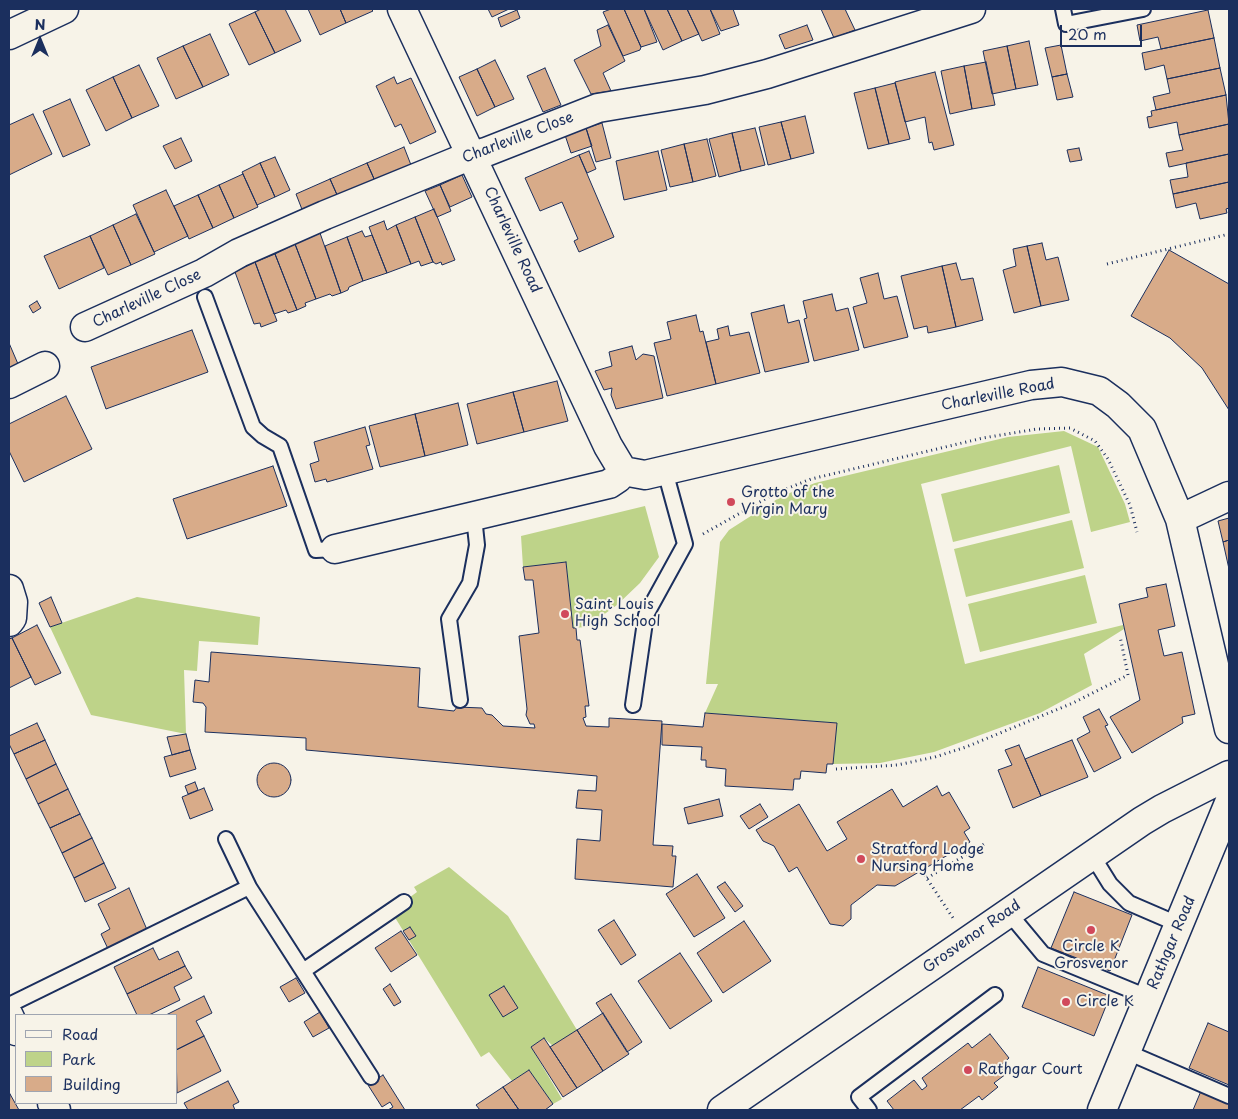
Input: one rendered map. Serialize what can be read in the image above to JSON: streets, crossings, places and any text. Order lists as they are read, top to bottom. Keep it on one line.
{"streets":{"street":["Charleville Close","Charleville Road","Grosvenor Road","Rathgar Road"]},"crossings":[["Charleville Close","Charleville Road"]],"places":["Grotto of the Virgin Mary","Saint Louis High School","Stratford Lodge Nursing Home","Circle K Grosvenor","Circle K","Rathgar Court"],"legend":["Road","Park","Building"],"scale_bar":"20 m","north":"top"}
